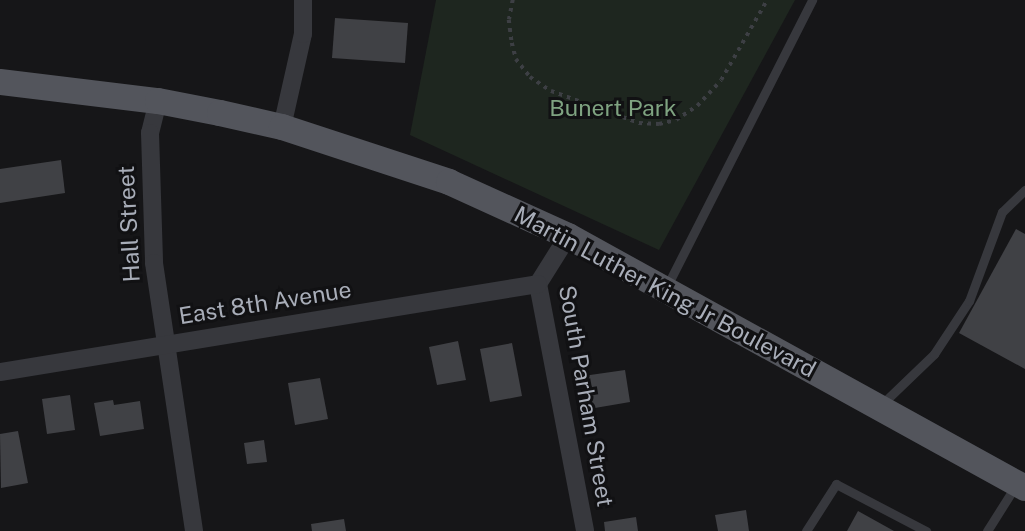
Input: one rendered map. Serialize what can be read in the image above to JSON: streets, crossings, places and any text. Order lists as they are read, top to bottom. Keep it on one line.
{"streets":{"main road":["Martin Luther King Jr Boulevard"],"street":["Hall Street","East 8th Avenue","South Parham Street"]},"crossings":[["Hall Street","Martin Luther King Jr Boulevard"],["Hall Street","East 8th Avenue"],["Martin Luther King Jr Boulevard","South Parham Street"],["East 8th Avenue","South Parham Street"]],"parks":["Bunert Park"]}
